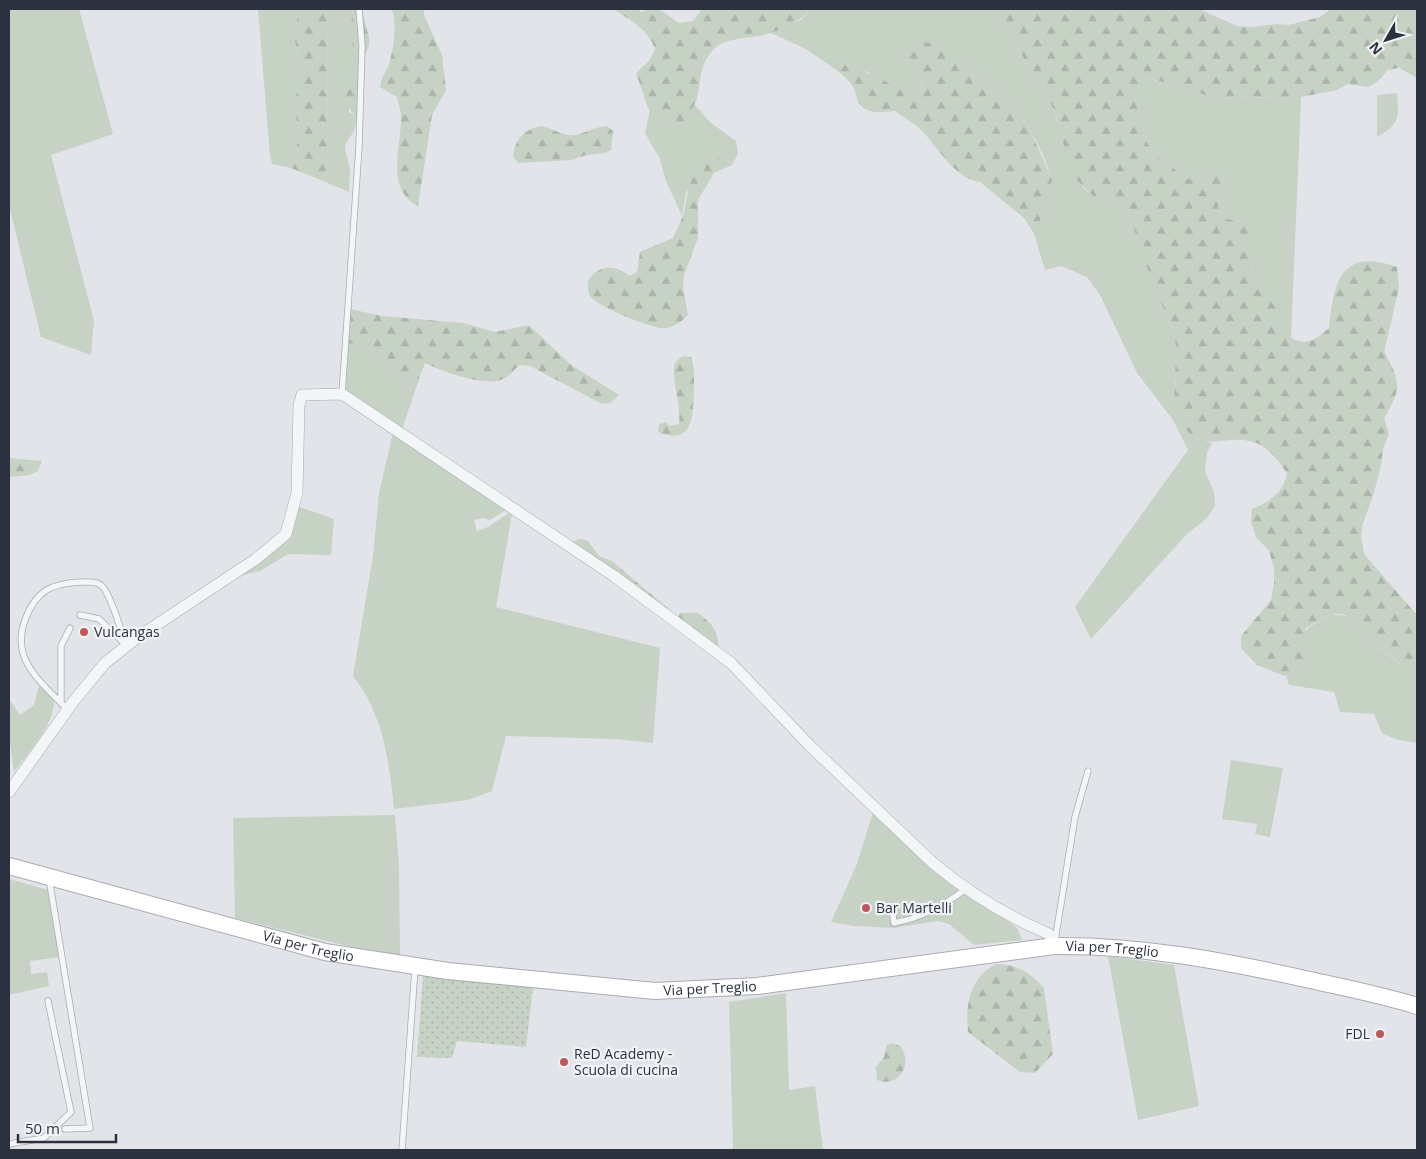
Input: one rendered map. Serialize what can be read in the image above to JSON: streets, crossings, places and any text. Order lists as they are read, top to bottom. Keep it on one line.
{"streets":{"main road":["Via per Treglio"]},"places":["Vulcangas","Bar Martelli","FDL","ReD Academy - Scuola di cucina"],"scale_bar":"50 m","north":"bottom left"}
